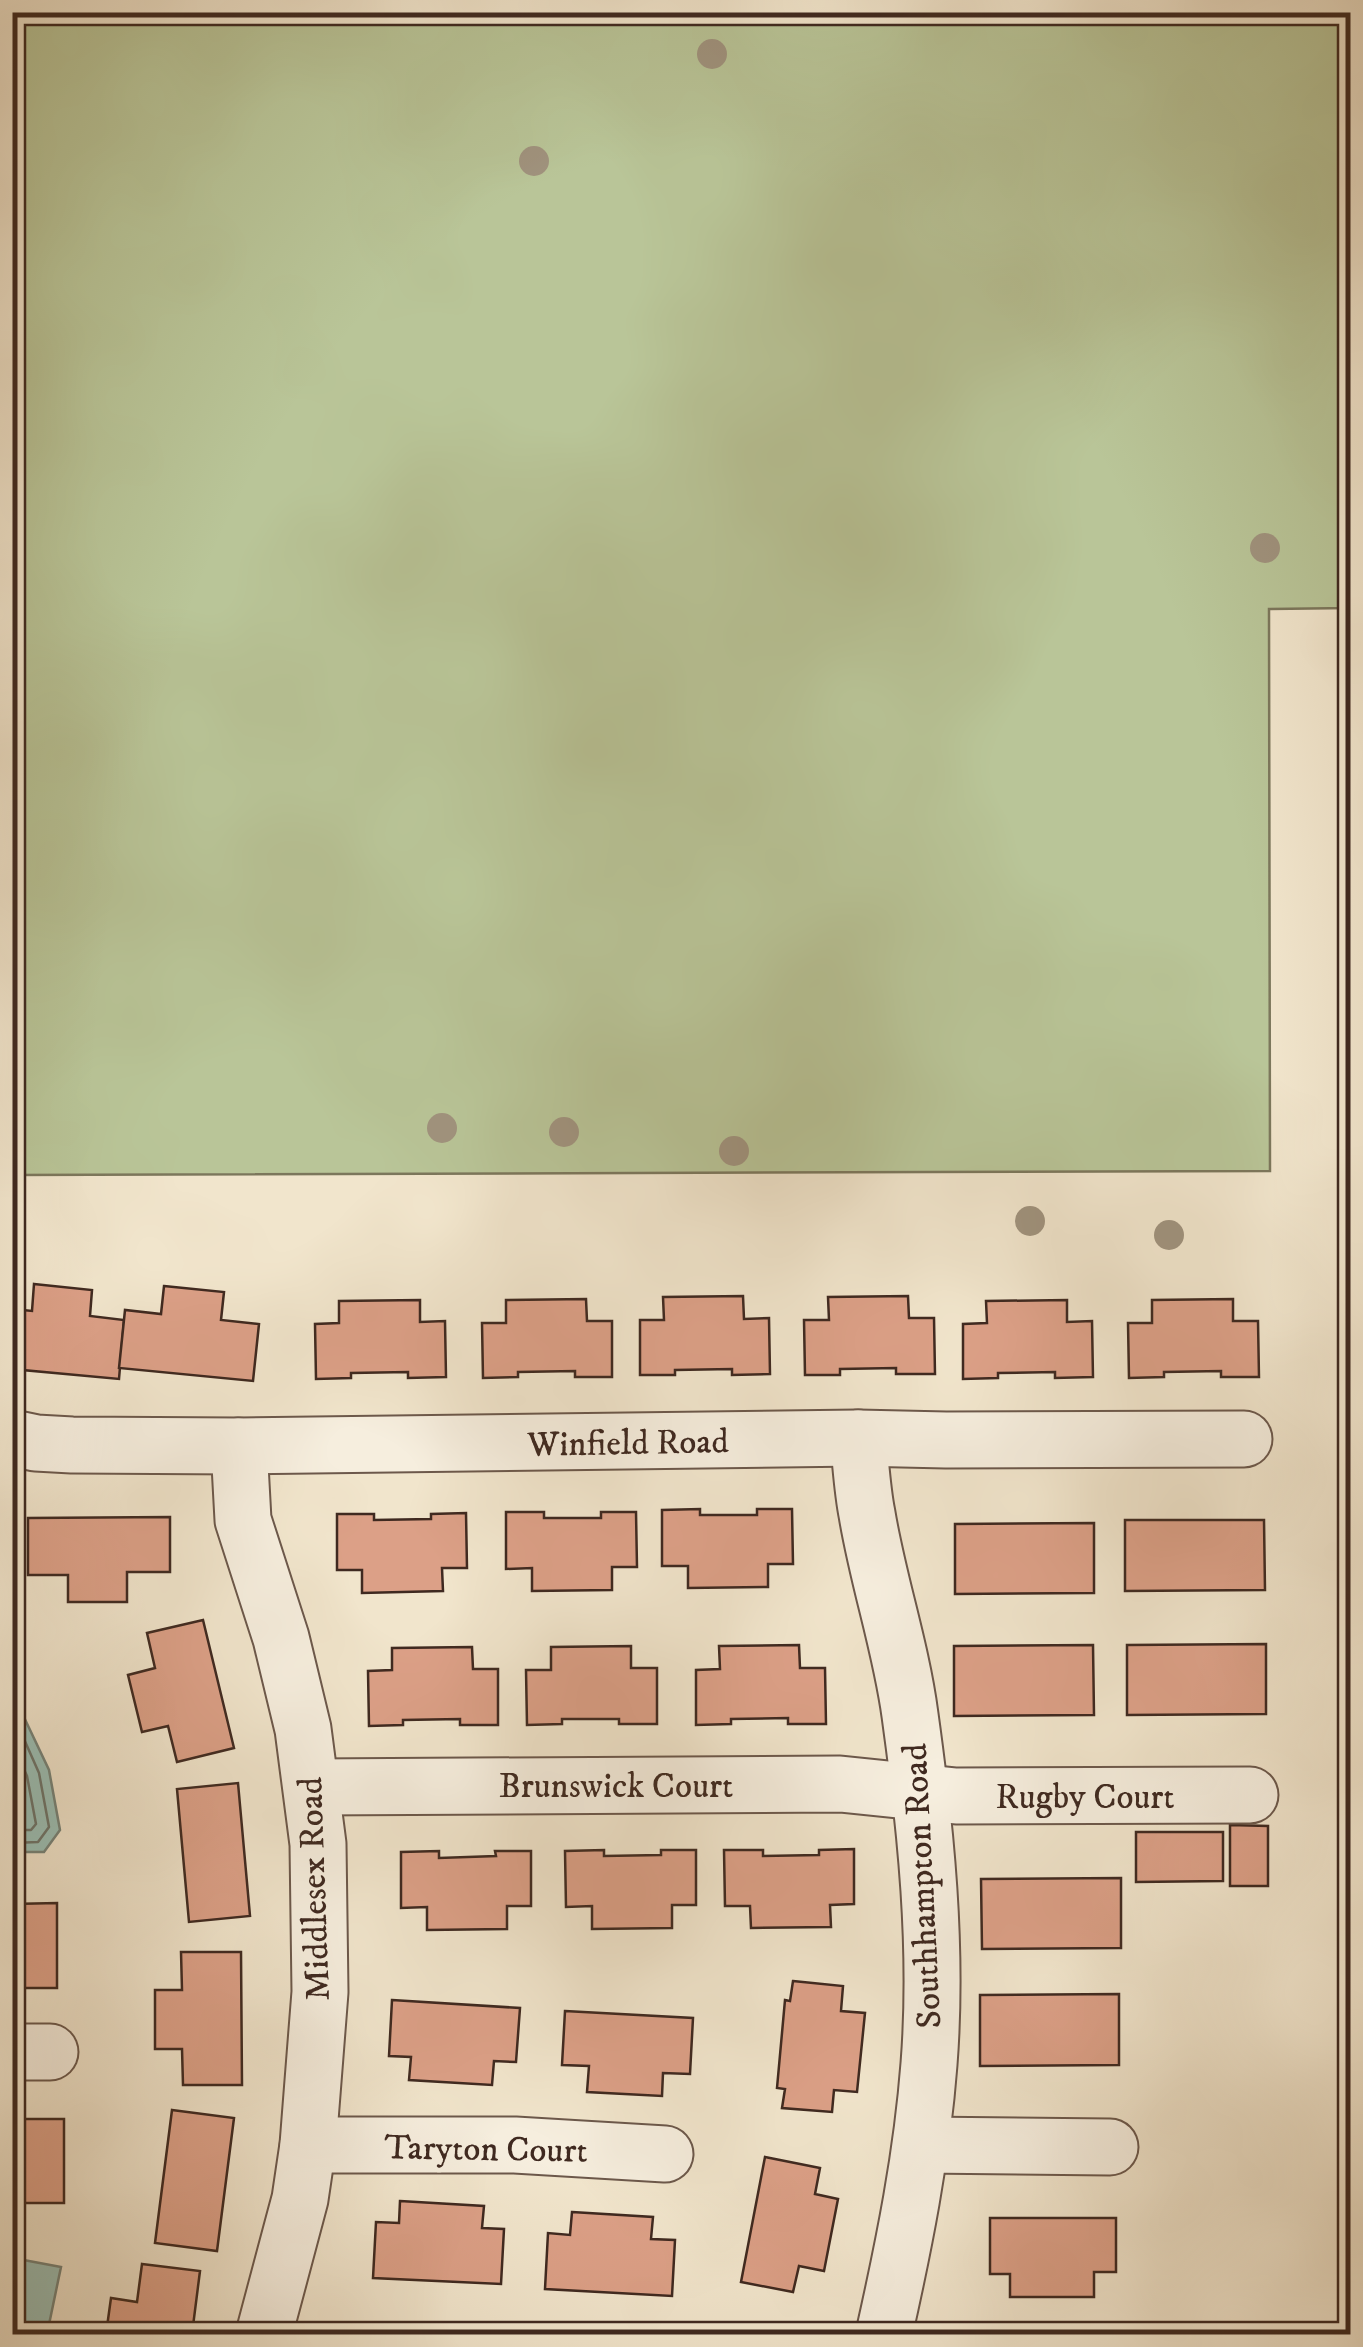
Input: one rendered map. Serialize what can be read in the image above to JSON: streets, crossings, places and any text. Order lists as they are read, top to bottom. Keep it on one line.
{"streets":{"street":["Winfield Road","Brunswick Court","Rugby Court","Southhampton Road","Middlesex Road","Taryton Court"]},"crossings":[["Winfield Road","Southhampton Road"],["Winfield Road","Middlesex Road"],["Brunswick Court","Rugby Court"],["Brunswick Court","Southhampton Road"],["Brunswick Court","Middlesex Road"],["Rugby Court","Southhampton Road"],["Middlesex Road","Taryton Court"]]}
